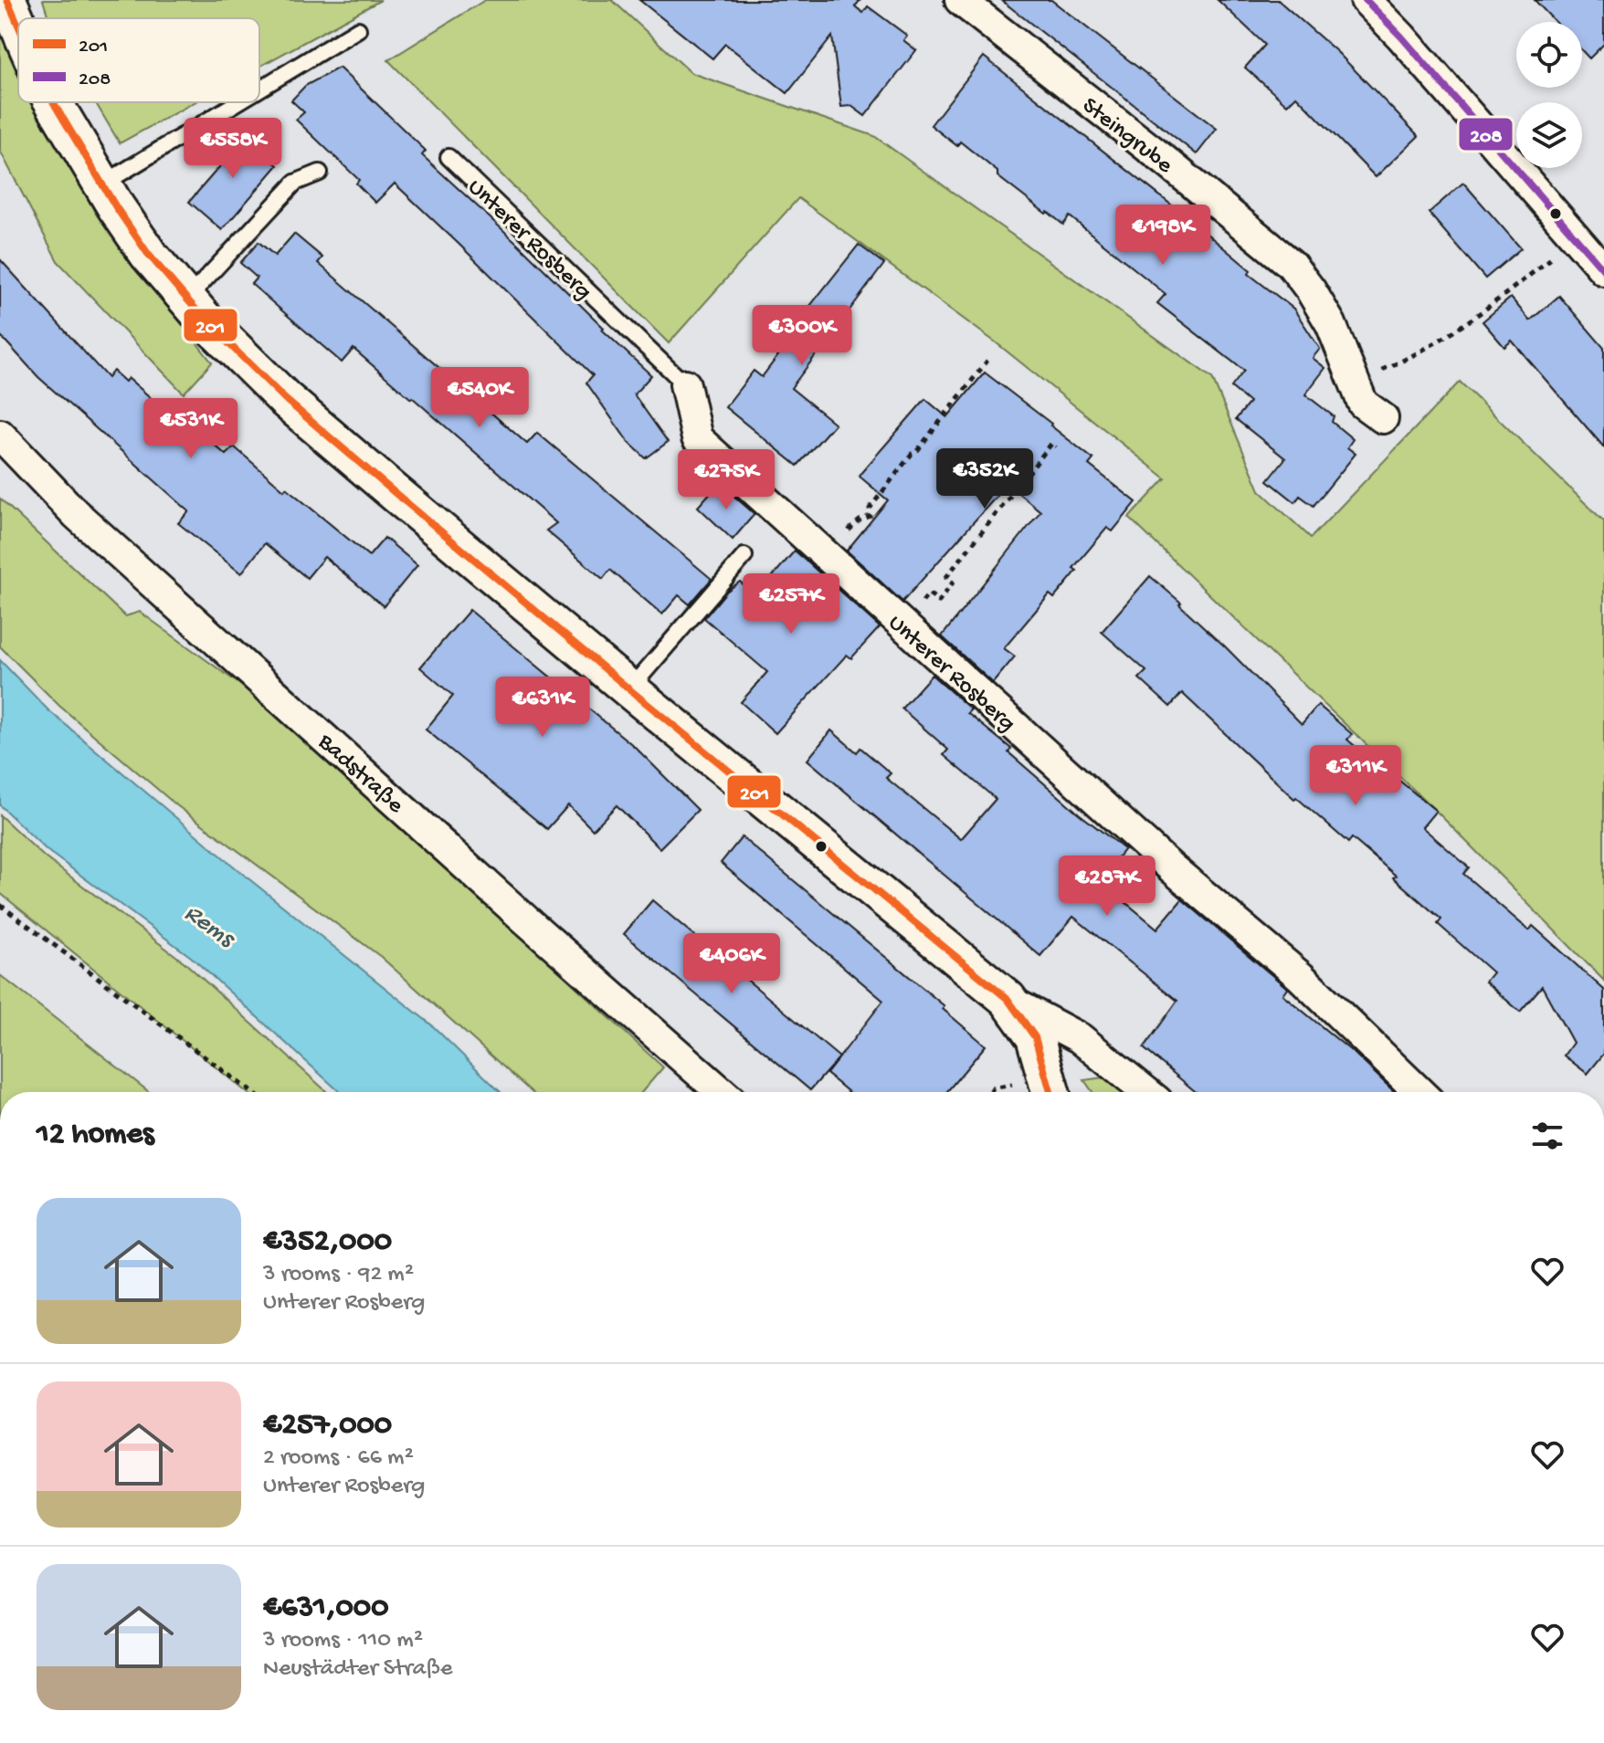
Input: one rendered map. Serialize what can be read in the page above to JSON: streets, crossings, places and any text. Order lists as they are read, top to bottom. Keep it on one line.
{"streets":{"street":["Steingrube","Unterer Rosberg","Badstraße"]},"water":["Rems"],"lines":["transit line 201","transit line 208"],"legend":["201","208"],"page":{"price":["€558K","€198K","€300K","€540K","€531K","€352K","€275K","€257K","€631K","€311K","€287K","€406K"],"heading":"12 homes","list":[{"name":"€352,000","note":"3 rooms · 92 m² · Unterer Rosberg"},{"name":"€257,000","note":"2 rooms · 66 m² · Unterer Rosberg"},{"name":"€631,000","note":"3 rooms · 110 m² · Neustädter Straße"}]}}
